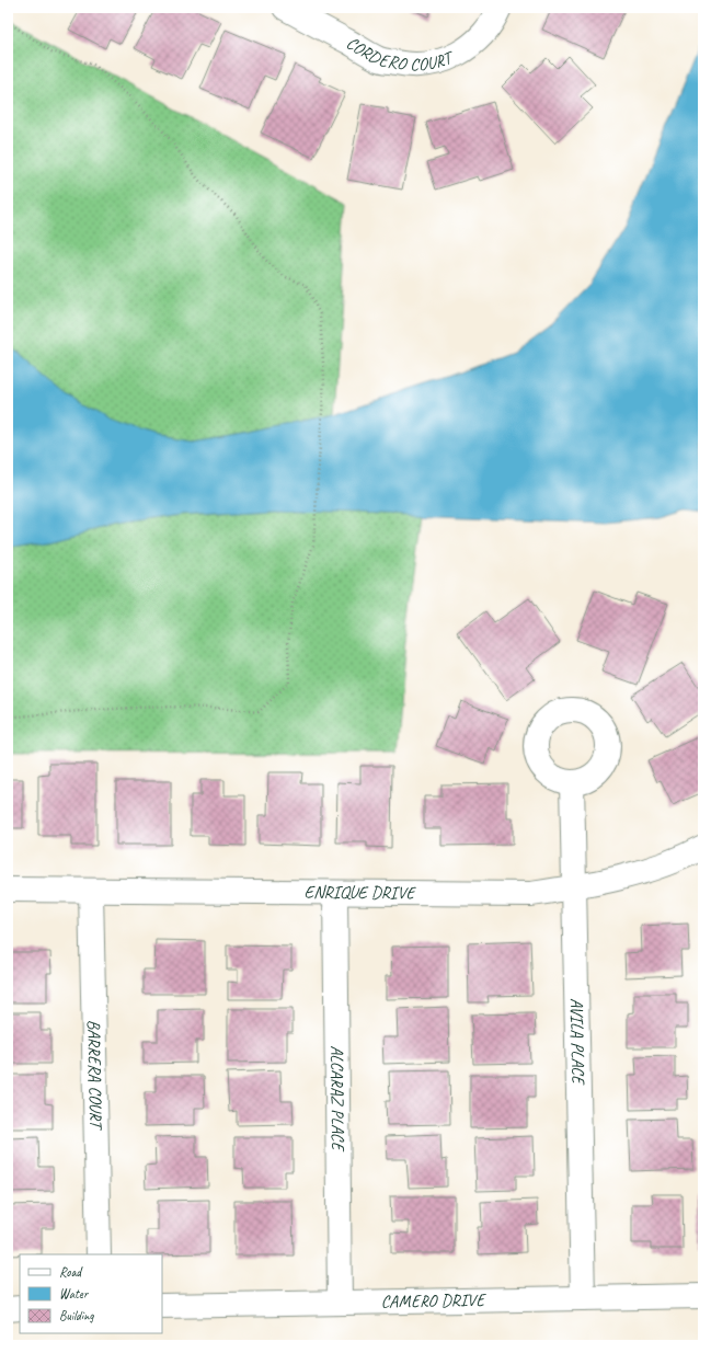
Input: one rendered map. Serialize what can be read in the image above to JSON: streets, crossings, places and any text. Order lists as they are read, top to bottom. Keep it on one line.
{"streets":{"street":["CORDERO COURT","ENRIQUE DRIVE","AVILA PLACE","BARRERA COURT","ALCARAZ PLACE","CAMERO DRIVE"]},"crossings":[["ENRIQUE DRIVE","AVILA PLACE"],["ENRIQUE DRIVE","BARRERA COURT"],["ENRIQUE DRIVE","ALCARAZ PLACE"],["AVILA PLACE","CAMERO DRIVE"],["ALCARAZ PLACE","CAMERO DRIVE"]],"legend":["Road","Water","Building"]}
